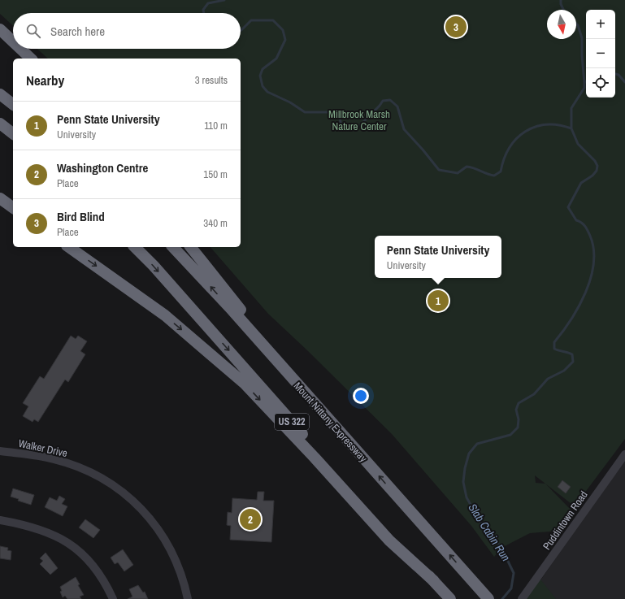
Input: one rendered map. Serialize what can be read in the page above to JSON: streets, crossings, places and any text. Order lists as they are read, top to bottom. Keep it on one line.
{"streets":{"highway":["US 322","Mount Nittany Expressway"],"street":["Walker Drive","Puddintown Road"]},"water":["Slab Cabin Run"],"parks":["Millbrook Marsh Nature Center"],"north":"bottom","page":{"map_buttons":["+","−"],"search":"Search here","pins":["3","1","2"],"heading":["Nearby","3 results"],"list":[{"mark":"1","name":"Penn State University","note":"University","value":"110 m"},{"mark":"2","name":"Washington Centre","note":"Place","value":"150 m"},{"mark":"3","name":"Bird Blind","note":"Place","value":"340 m"}],"popup":["Penn State University","University"]}}
